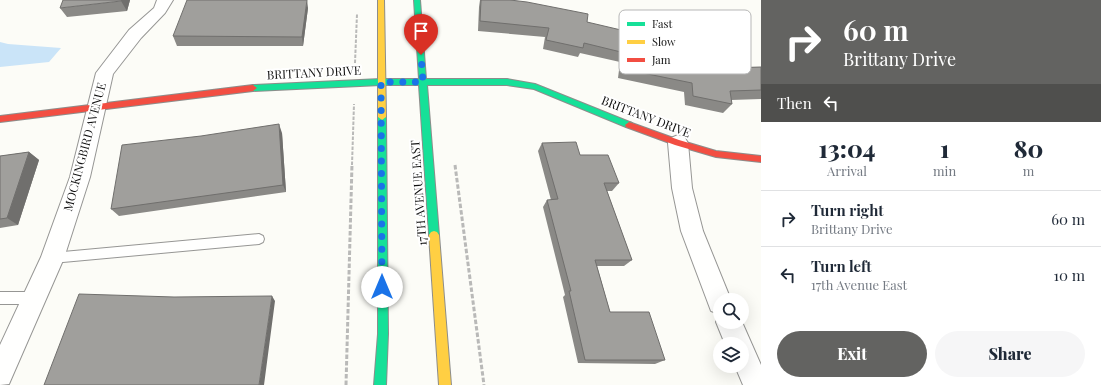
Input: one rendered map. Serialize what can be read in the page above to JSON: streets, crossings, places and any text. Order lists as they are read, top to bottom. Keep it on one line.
{"streets":{"street":["BRITTANY DRIVE","MOCKINGBIRD AVENUE","17TH AVENUE EAST"]},"crossings":[["BRITTANY DRIVE","MOCKINGBIRD AVENUE"],["BRITTANY DRIVE","17TH AVENUE EAST"]],"legend":["Fast","Slow","Jam"],"page":{"turn":["60 m","Brittany Drive"],"then":"Then","eta":["13:04","Arrival","1","min","80","m"],"list":[{"name":"Turn right","note":"Brittany Drive","value":"60 m"},{"name":"Turn left","note":"17th Avenue East","value":"10 m"}],"buttons":["Exit","Share"]}}
